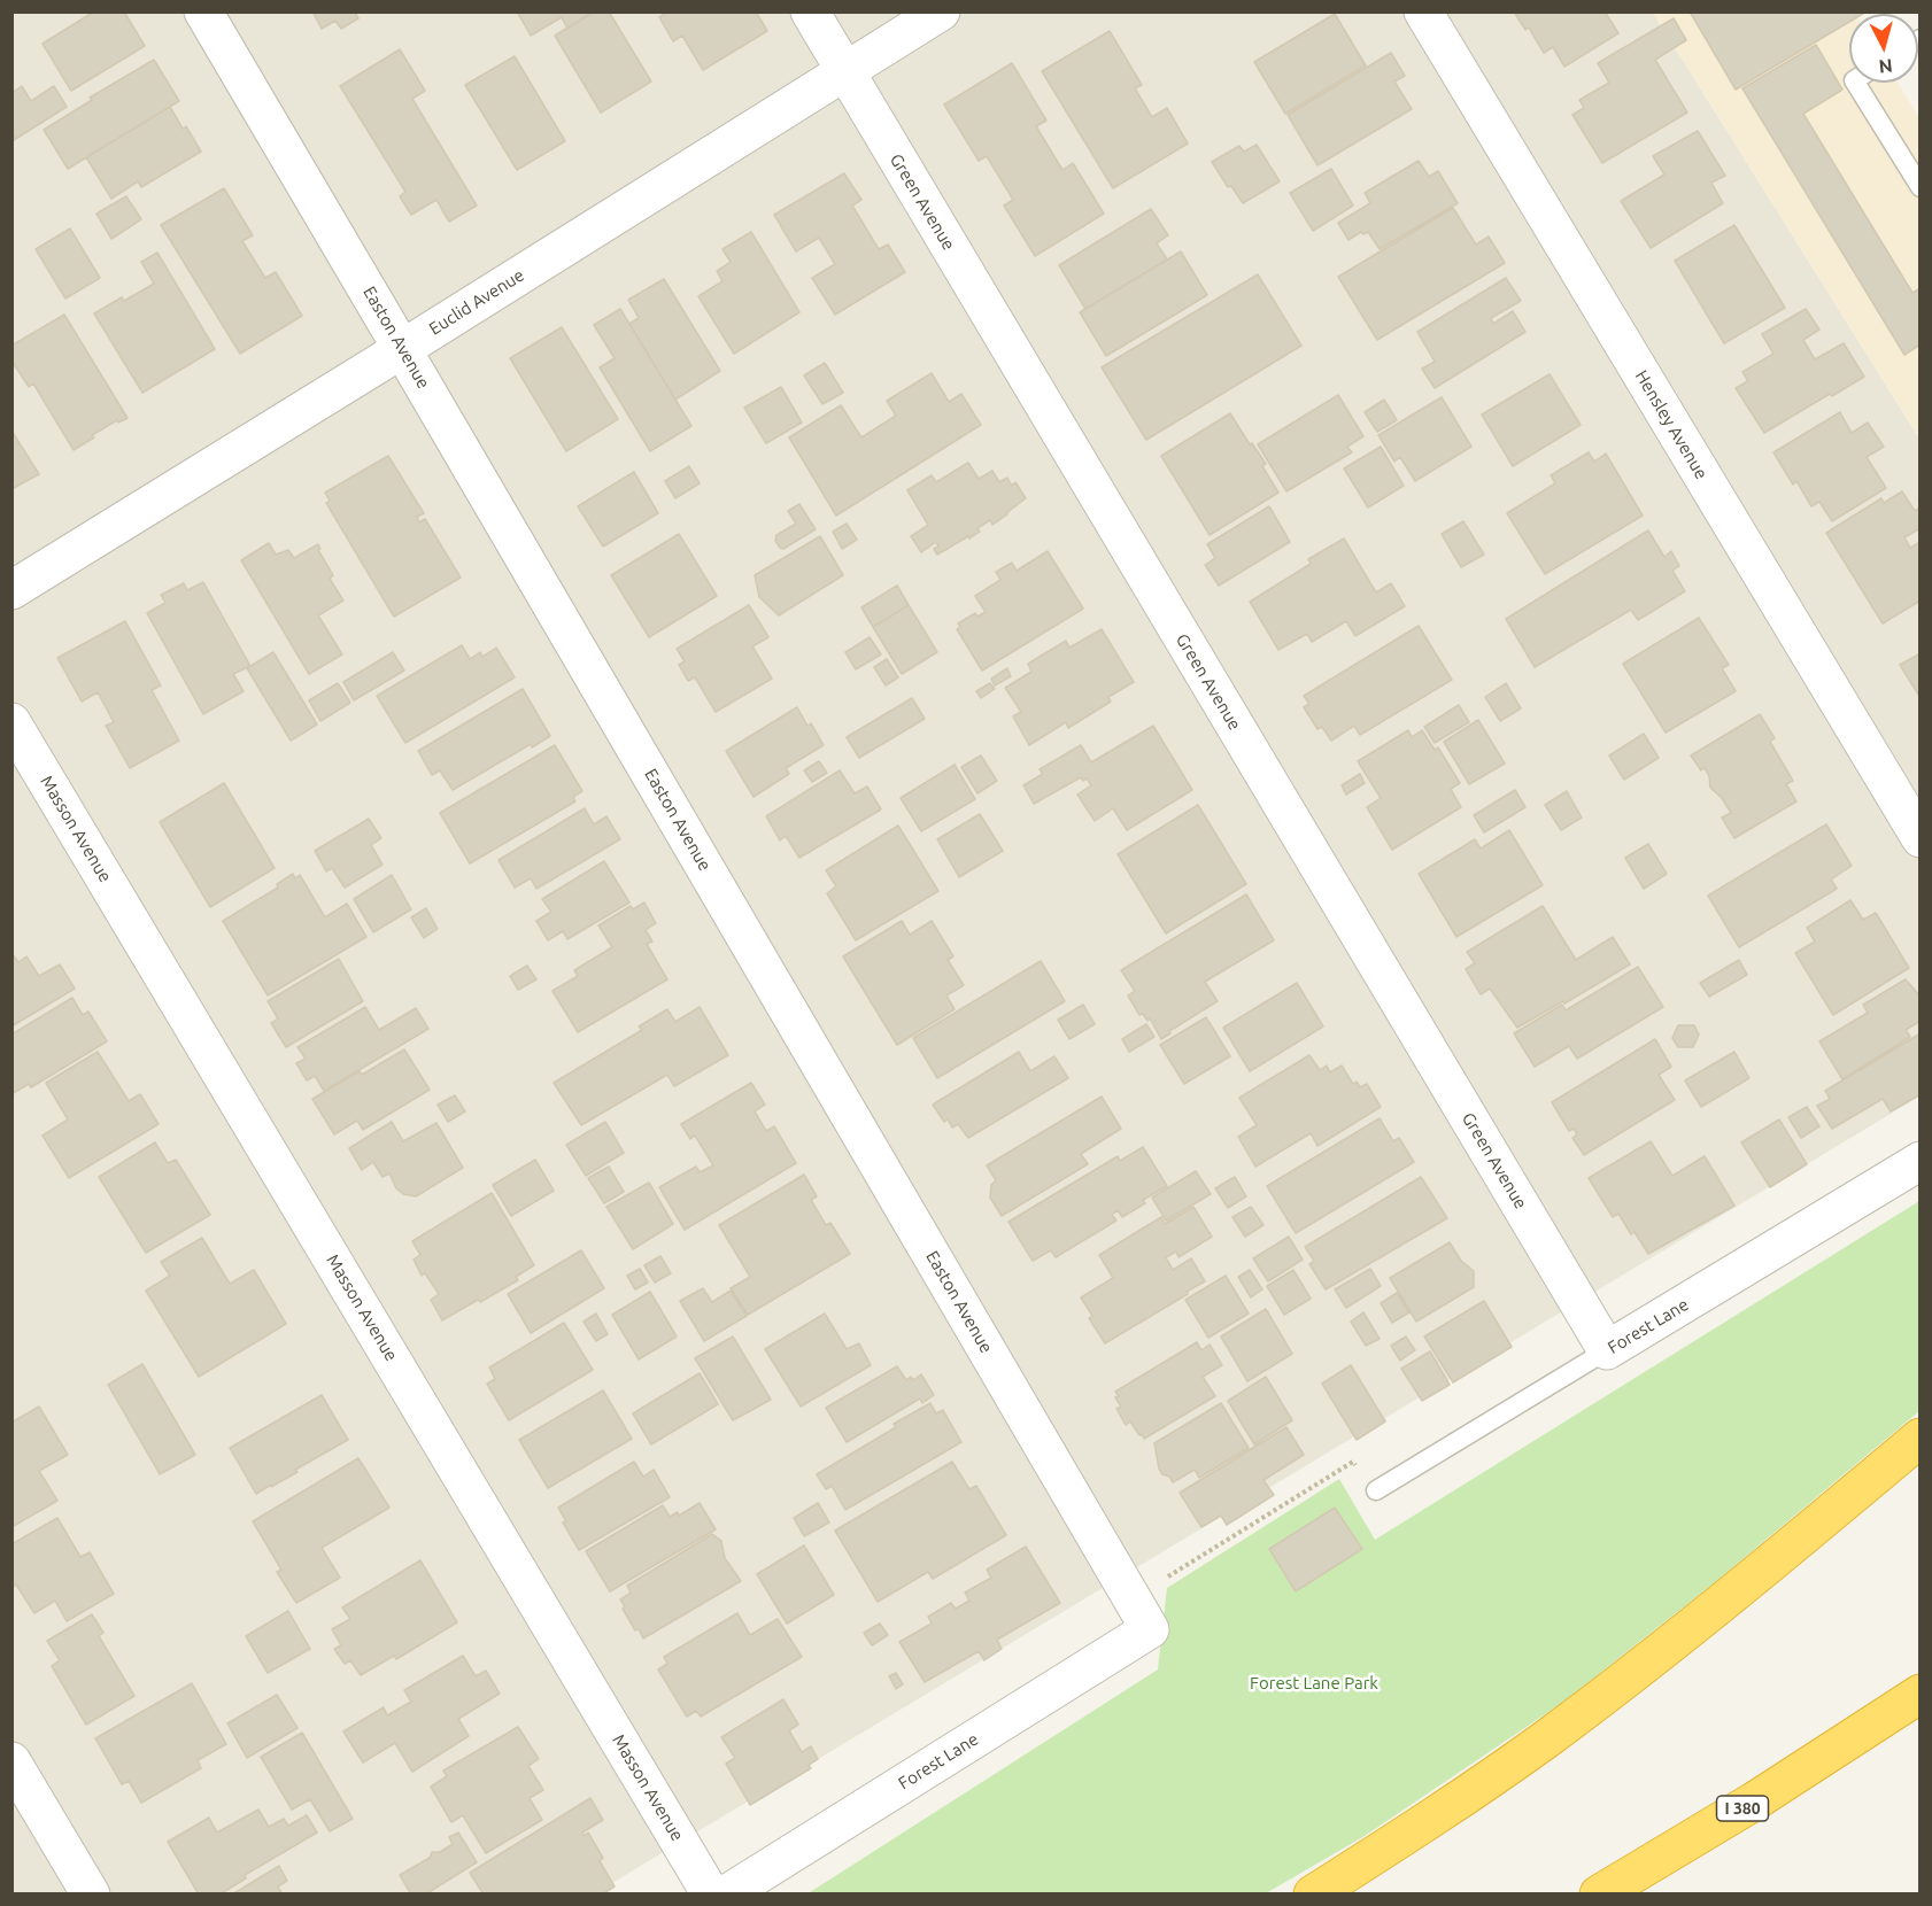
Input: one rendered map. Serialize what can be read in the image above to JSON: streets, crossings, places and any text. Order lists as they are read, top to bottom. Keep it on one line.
{"streets":{"highway":["I 380"],"street":["Green Avenue","Euclid Avenue","Easton Avenue","Hensley Avenue","Masson Avenue","Forest Lane"]},"crossings":[["Green Avenue","Euclid Avenue"],["Green Avenue","Forest Lane"],["Euclid Avenue","Easton Avenue"],["Easton Avenue","Forest Lane"]],"parks":["Forest Lane Park"],"north":"bottom"}
